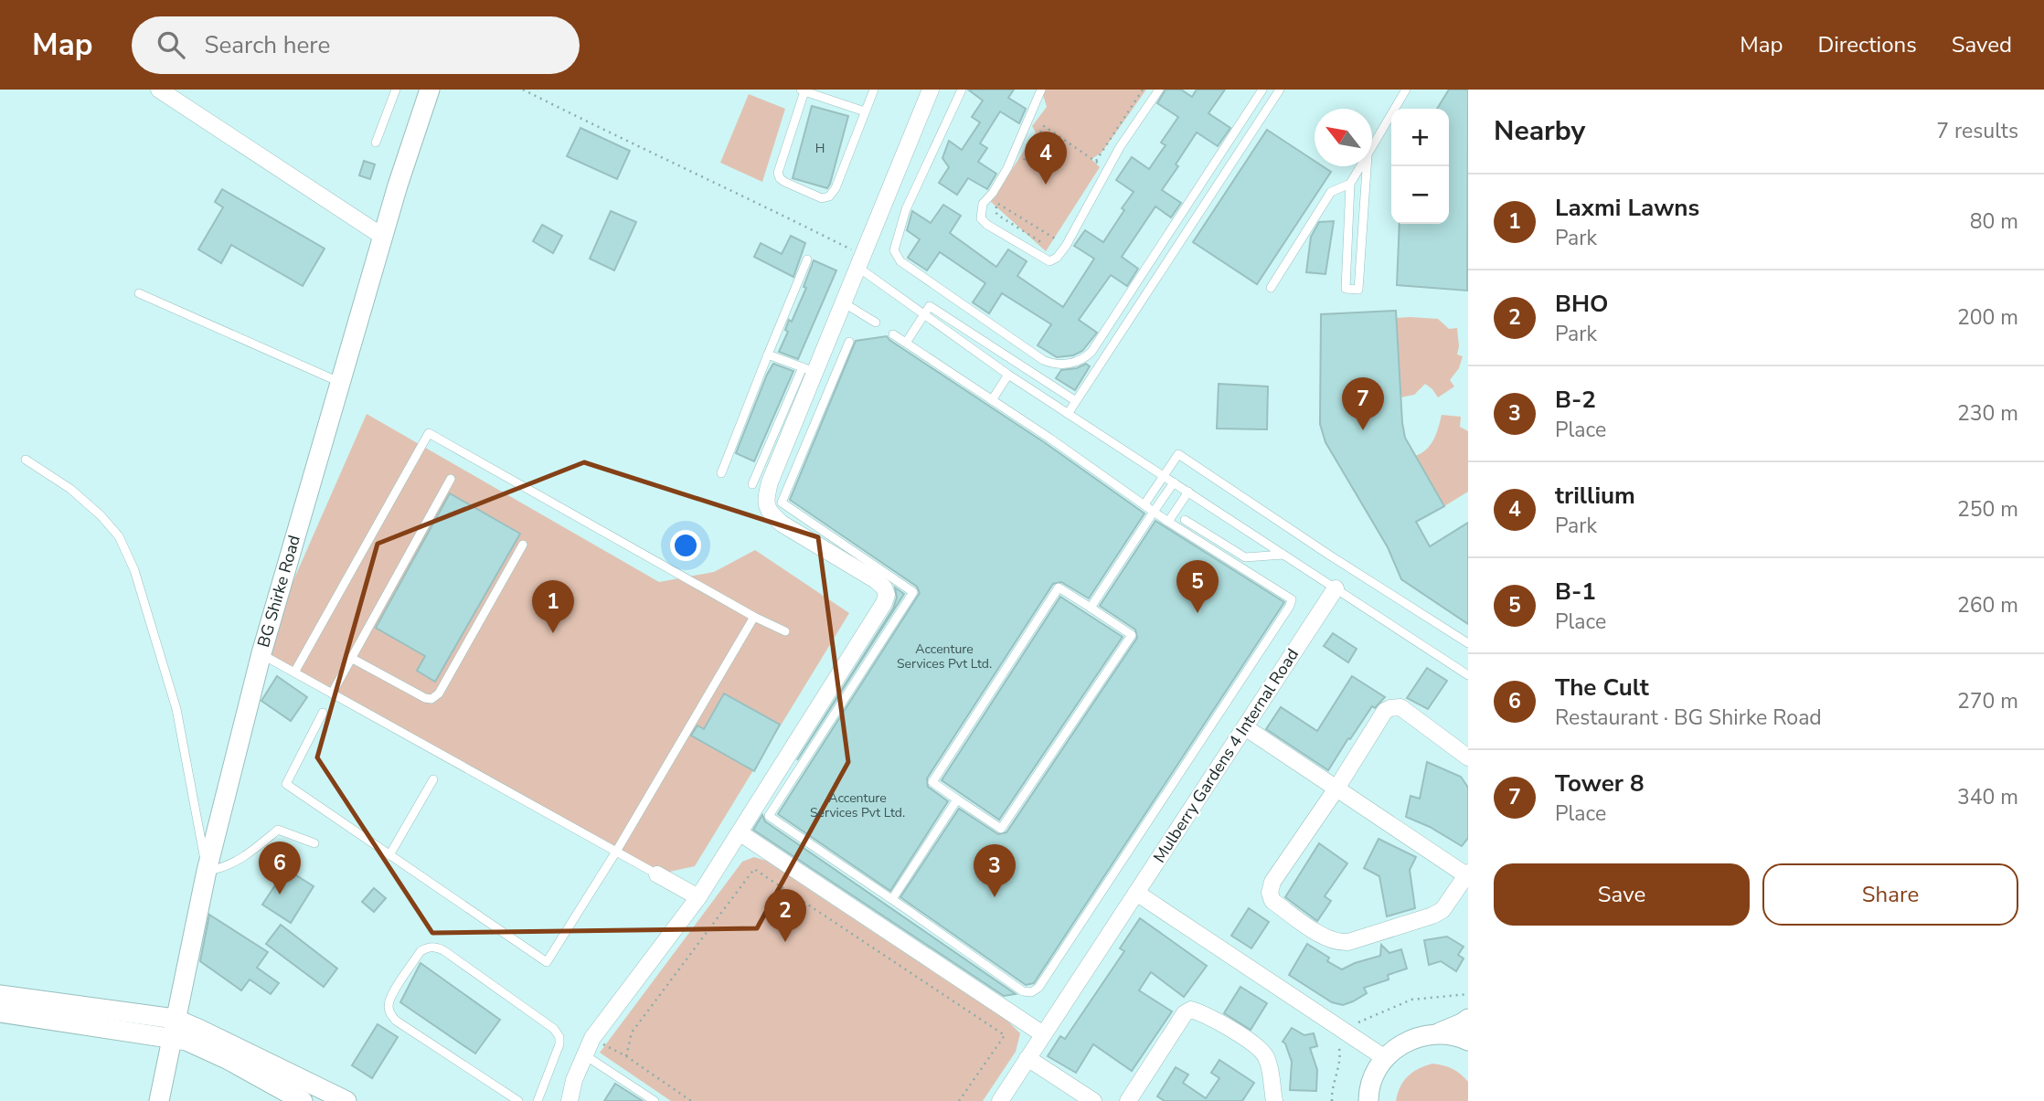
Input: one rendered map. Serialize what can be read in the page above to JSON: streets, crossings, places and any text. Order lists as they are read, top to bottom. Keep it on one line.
{"streets":{"street":["BG Shirke Road","Mulberry Gardens 4 Internal Road"]},"house_numbers":["H","Accenture Services Pvt Ltd.","Accenture Services Pvt Ltd."],"north":"top left","page":{"header":"Map","search":"Search here","nav":["Map","Directions","Saved"],"heading":["Nearby","7 results"],"map_buttons":["+","−"],"pins":["4","7","5","1","6","3","2"],"list":[{"mark":"1","name":"Laxmi Lawns","note":"Park","value":"80 m"},{"mark":"2","name":"BHO","note":"Park","value":"200 m"},{"mark":"3","name":"B-2","note":"Place","value":"230 m"},{"mark":"4","name":"trillium","note":"Park","value":"250 m"},{"mark":"5","name":"B-1","note":"Place","value":"260 m"},{"mark":"6","name":"The Cult","note":"Restaurant · BG Shirke Road","value":"270 m"},{"mark":"7","name":"Tower 8","note":"Place","value":"340 m"}],"buttons":["Save","Share"]}}
